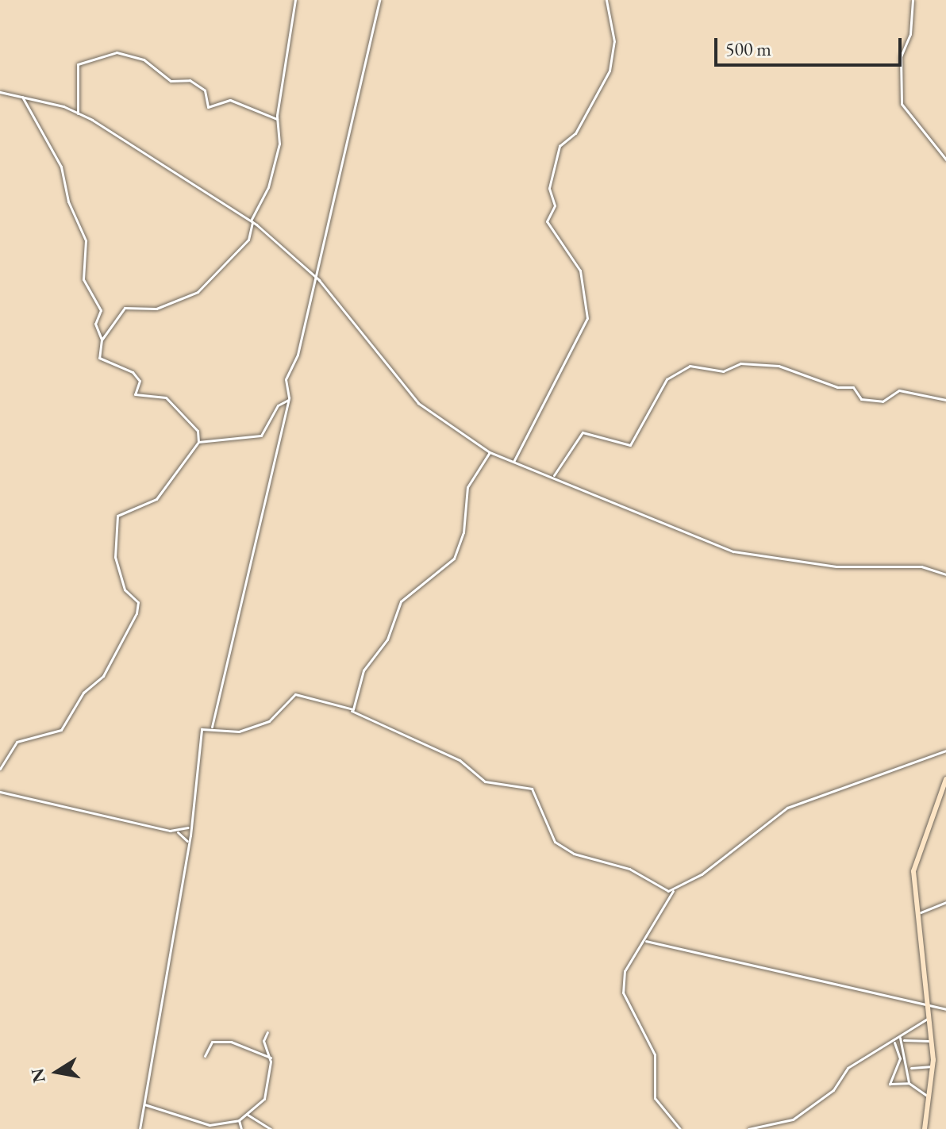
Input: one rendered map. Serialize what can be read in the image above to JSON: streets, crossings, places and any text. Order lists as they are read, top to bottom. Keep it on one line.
{"scale_bar":"500 m","north":"left"}
